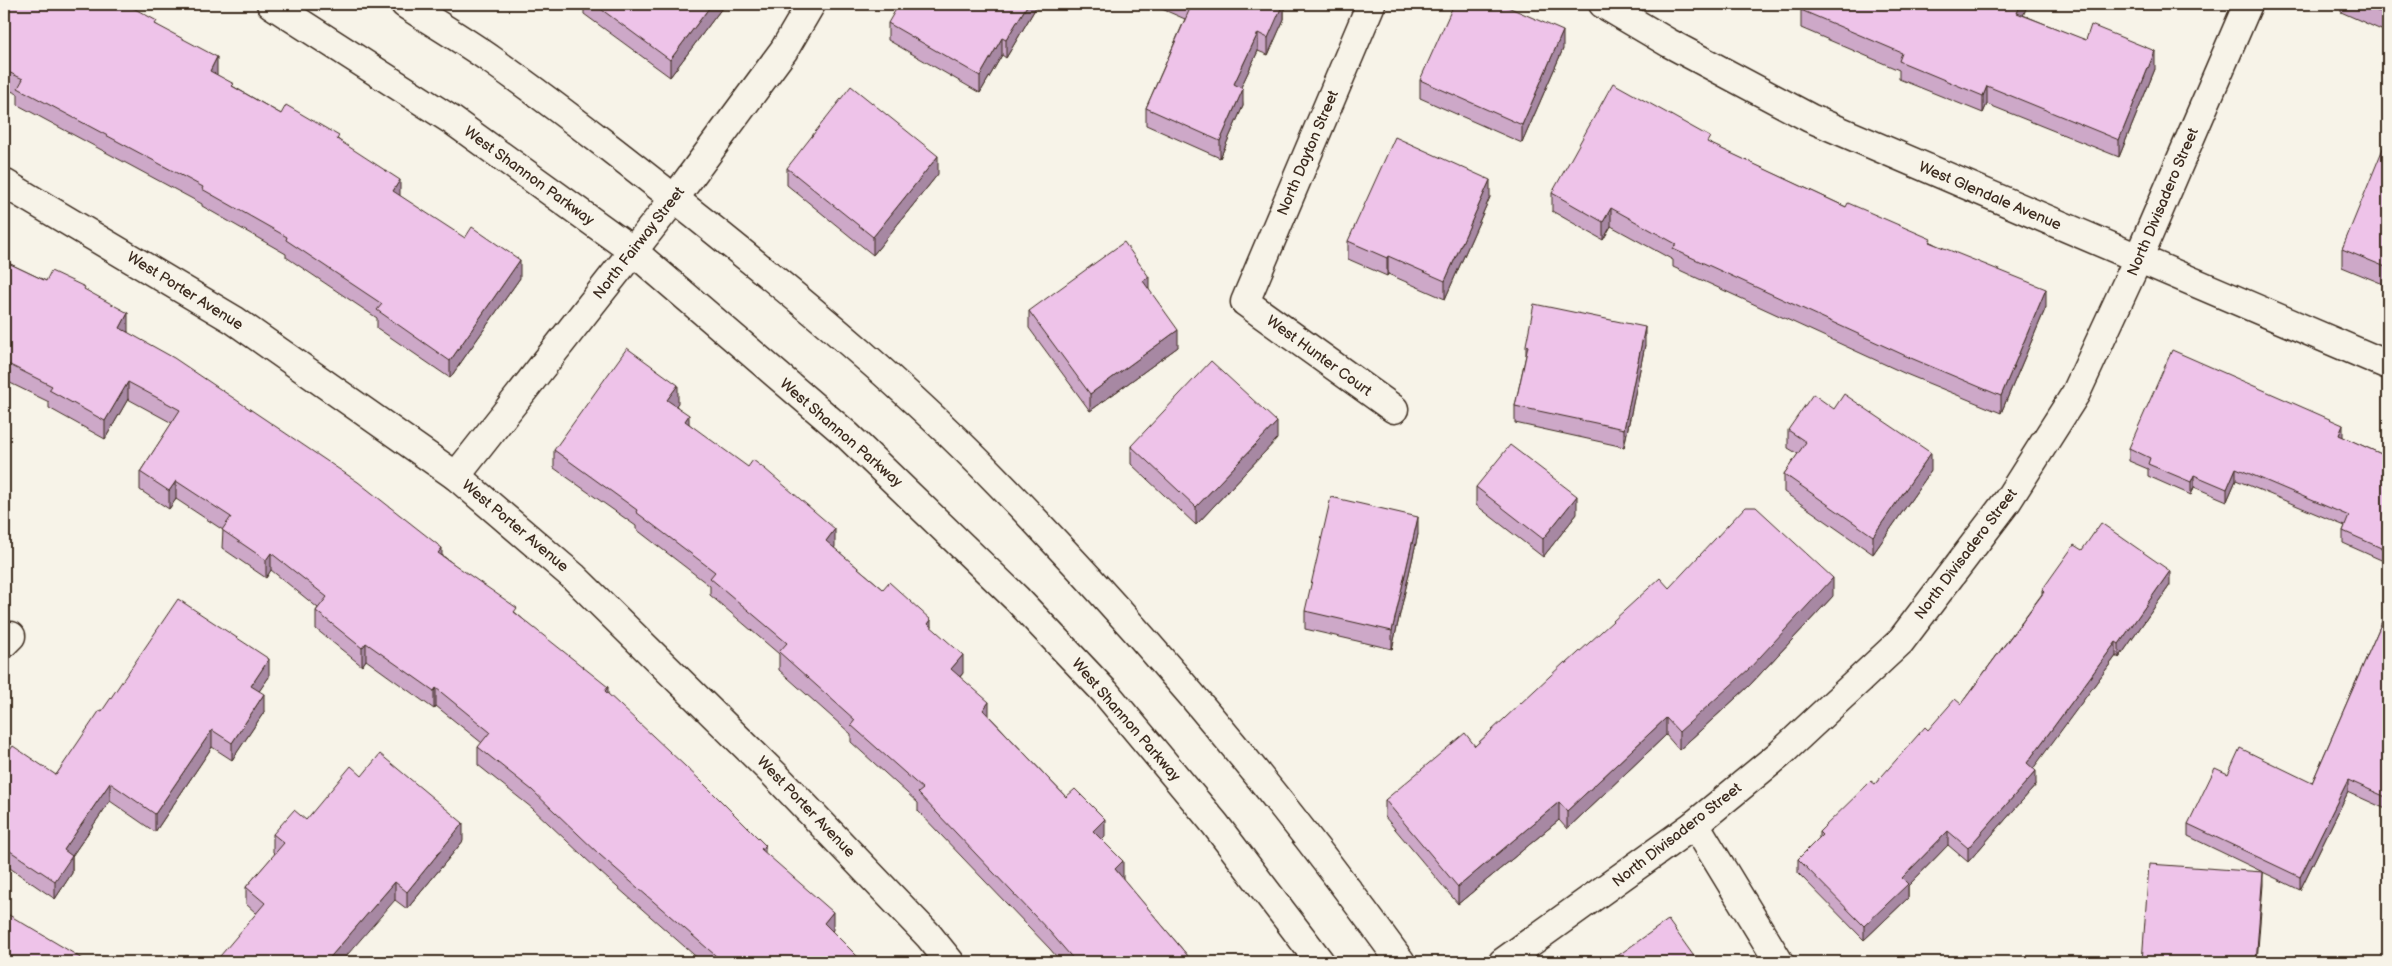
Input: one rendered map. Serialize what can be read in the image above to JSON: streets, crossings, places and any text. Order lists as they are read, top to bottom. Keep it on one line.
{"streets":{"street":["North Dayton Street","West Shannon Parkway","West Glendale Avenue","North Divisadero Street","North Fairway Street","West Porter Avenue","West Hunter Court"]},"crossings":[["North Dayton Street","West Hunter Court"],["West Shannon Parkway","North Fairway Street"],["West Glendale Avenue","North Divisadero Street"],["North Fairway Street","West Porter Avenue"]]}
